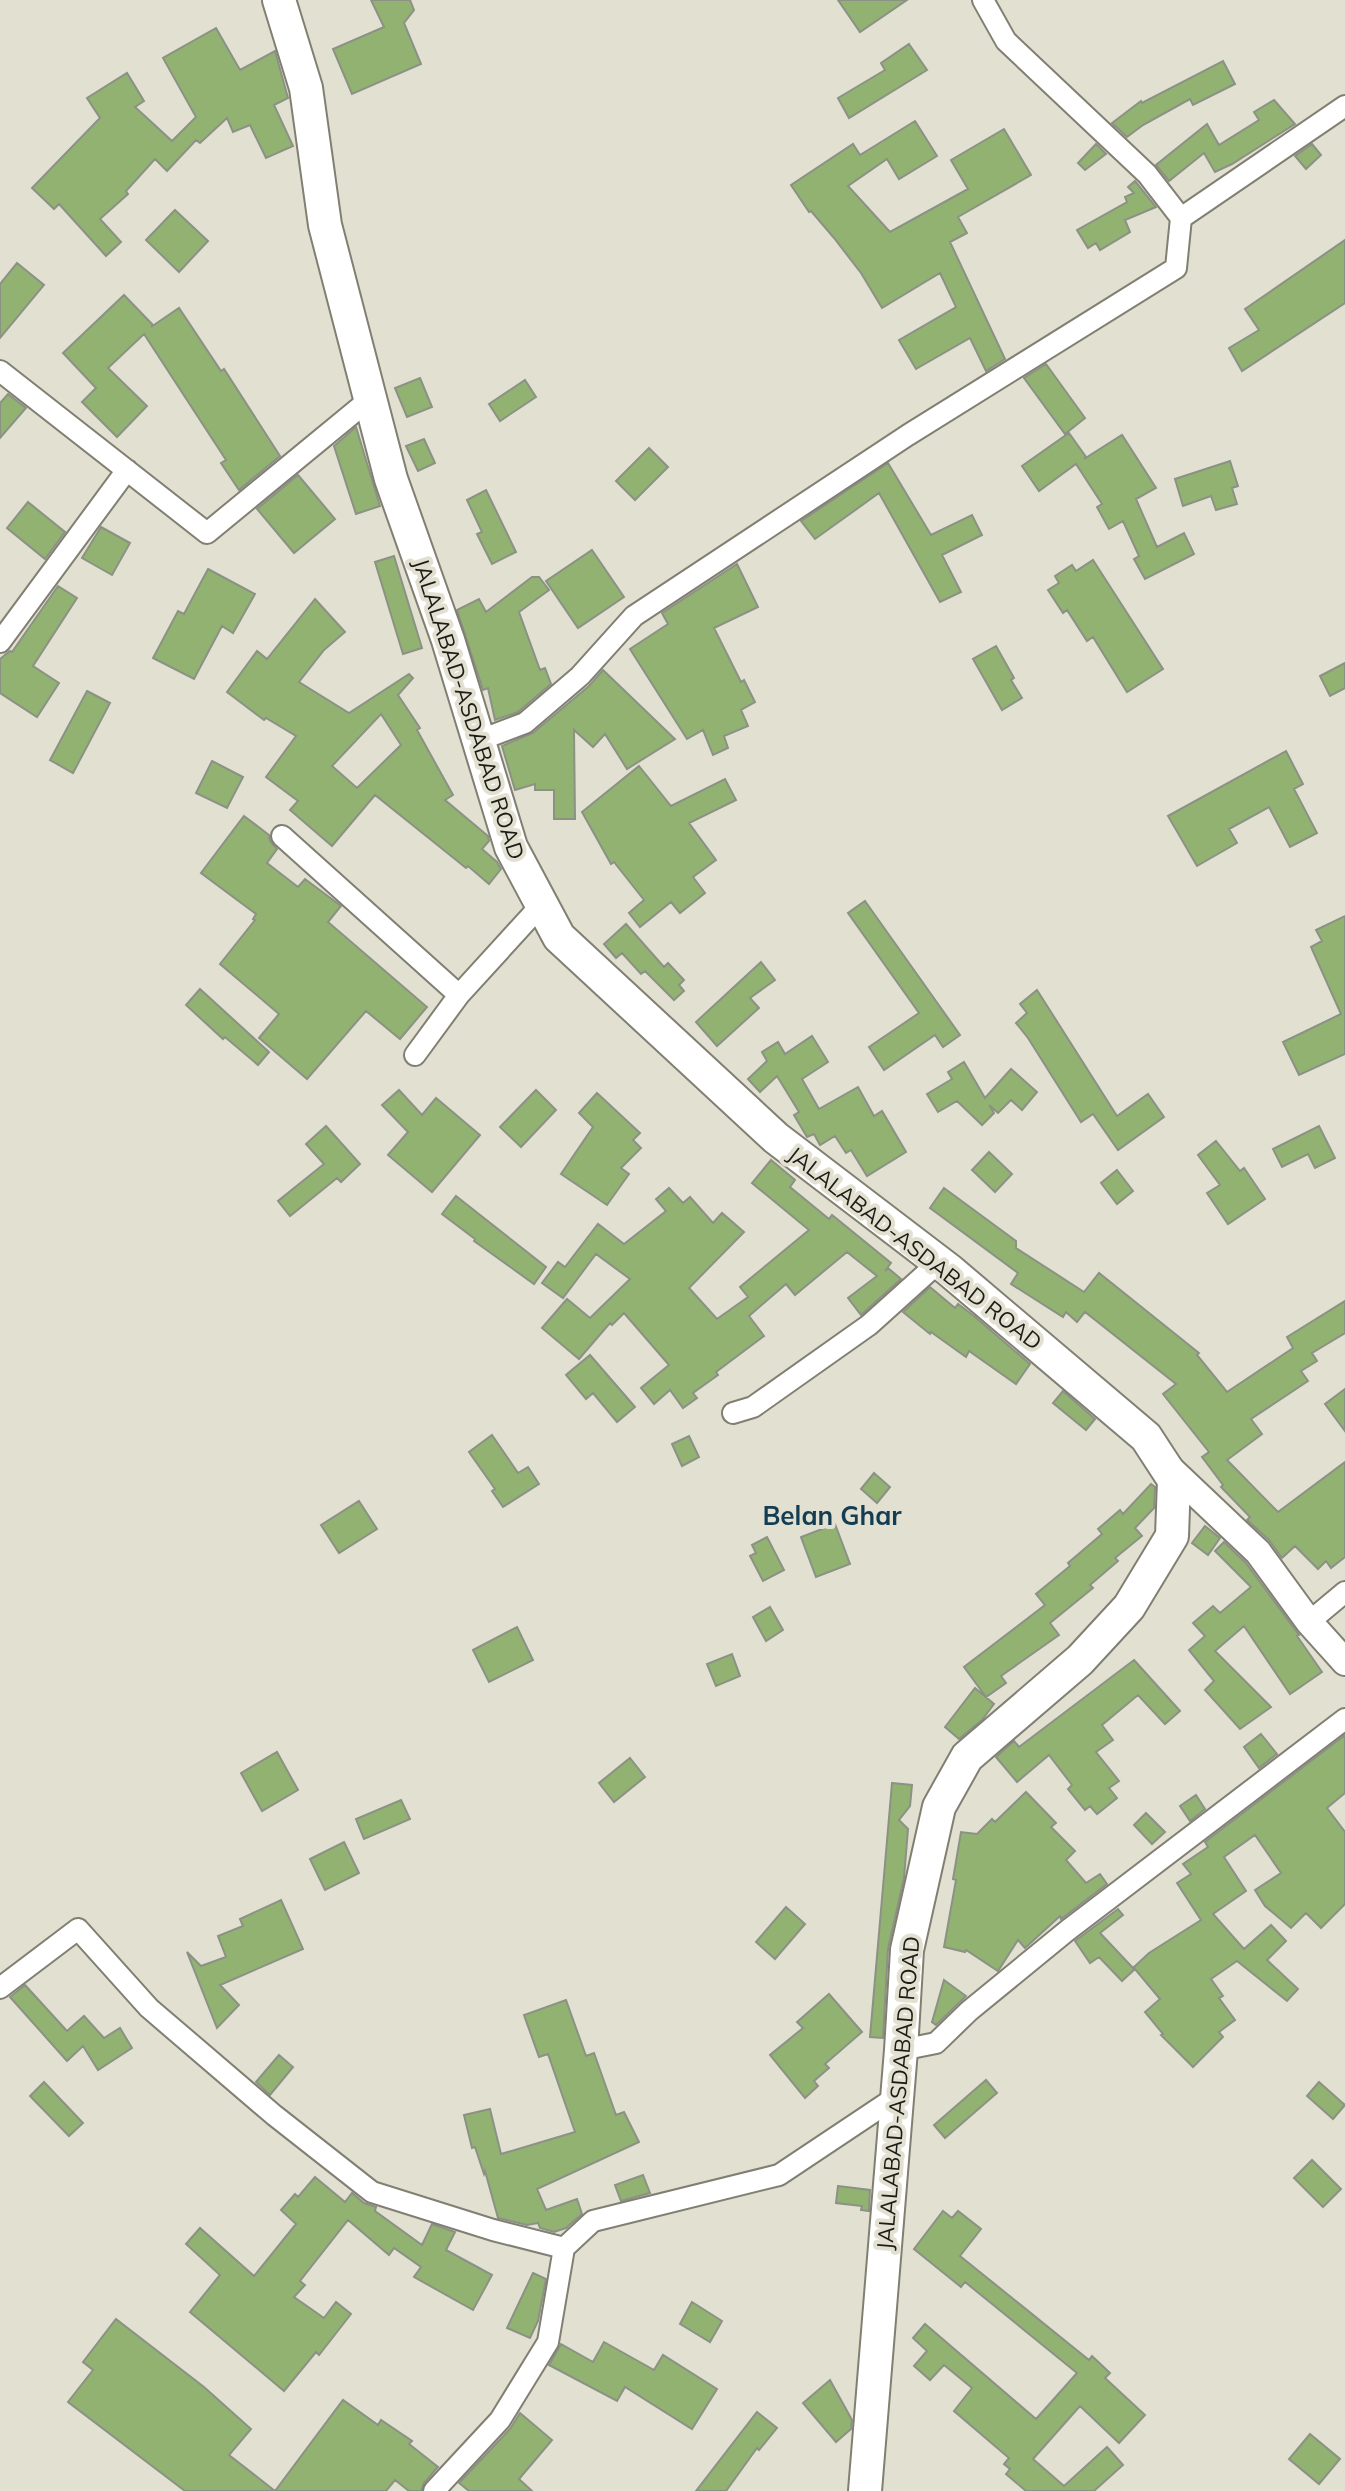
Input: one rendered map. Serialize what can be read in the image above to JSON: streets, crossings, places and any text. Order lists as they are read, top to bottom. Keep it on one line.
{"streets":{"main road":["JALALABAD-ASDABAD ROAD"]},"districts":["Belan Ghar"]}
